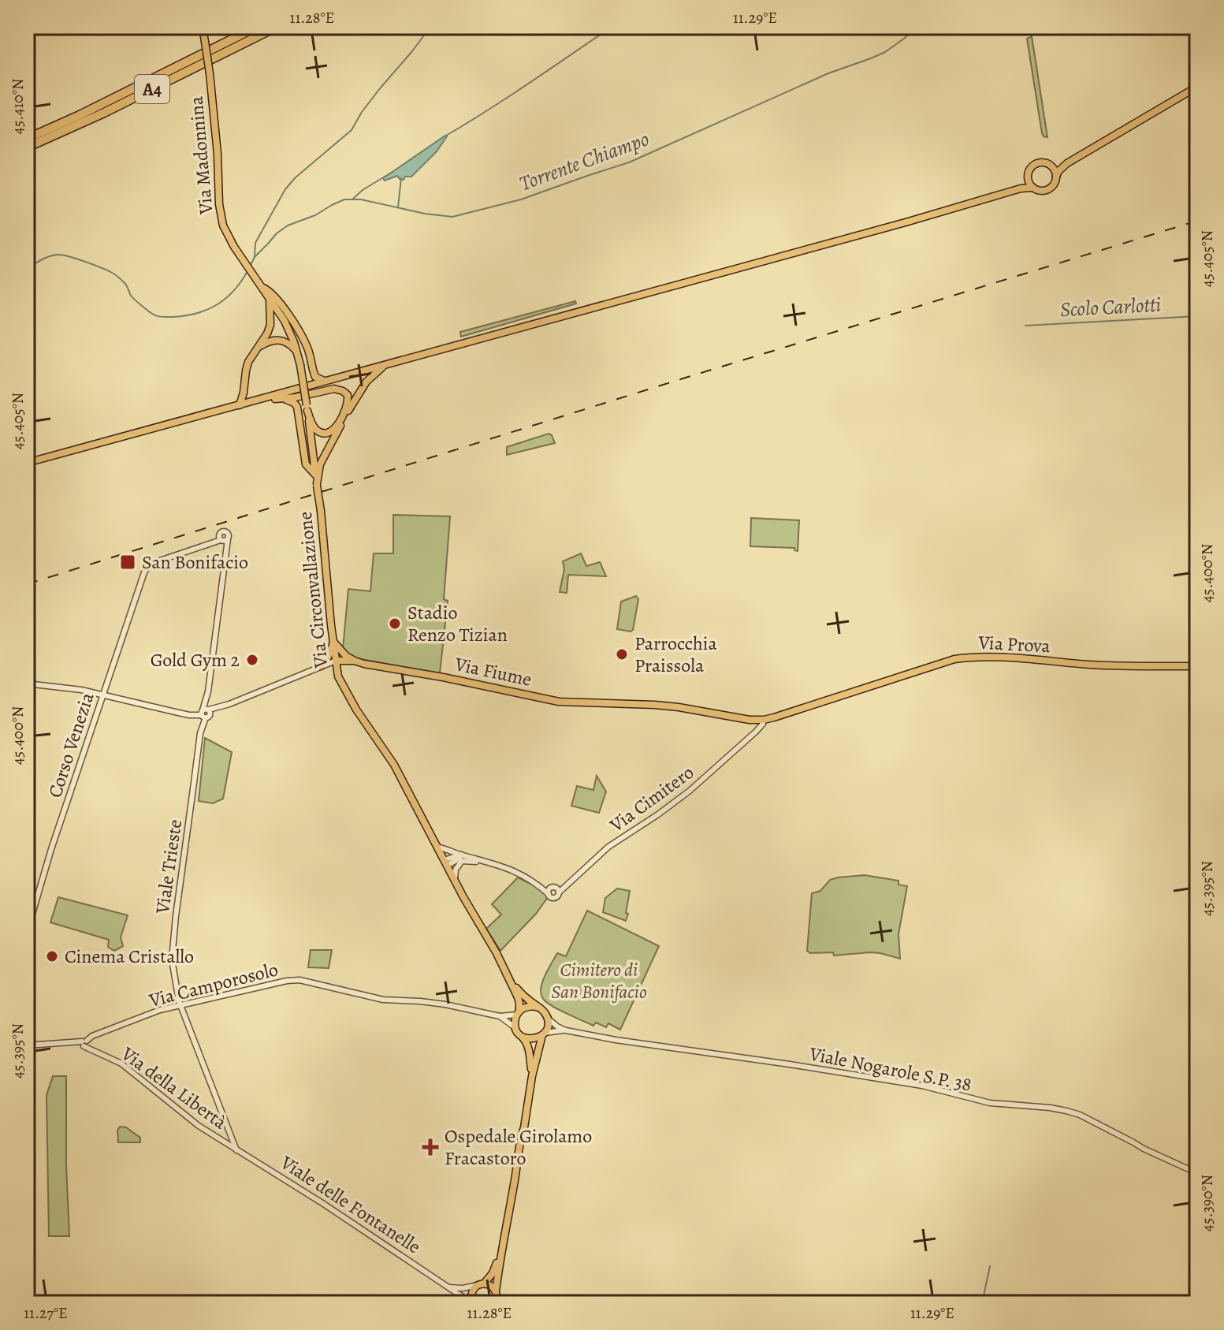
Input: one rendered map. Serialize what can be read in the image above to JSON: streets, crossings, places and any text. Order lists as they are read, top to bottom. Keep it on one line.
{"streets":{"highway":["A4"],"main road":["Via Madonnina","Via Circonvallazione","Via Prova","Via Fiume"],"street":["Corso Venezia","Via Cimitero","Viale Trieste","Via Camporosolo","Viale Nogarole S.P. 38","Via della Libertà","Viale delle Fontanelle"]},"crossings":[["Via Madonnina","Via Circonvallazione"],["Via Circonvallazione","Via Fiume"],["Via Circonvallazione","Via Camporosolo"],["Via Prova","Via Fiume"],["Via Prova","Via Cimitero"],["Via Fiume","Via Cimitero"],["Via Fiume","Viale Trieste"],["Corso Venezia","Viale Trieste"],["Viale Trieste","Via Camporosolo"],["Viale Trieste","Via della Libertà"],["Viale Trieste","Viale delle Fontanelle"],["Via Camporosolo","Via della Libertà"],["Via della Libertà","Viale delle Fontanelle"]],"water":["Torrente Chiampo","Scolo Carlotti"],"parks":["Cimitero di San Bonifacio"],"places":{"transit":["San Bonifacio"],"other":["Stadio Renzo Tizian","Parrocchia Praissola","Gold Gym 2","Cinema Cristallo"],"health":["Ospedale Girolamo Fracastoro"]},"coordinates":["11.28°E","11.29°E","45.410°N","45.405°N","45.400°N","45.395°N","45.390°N","11.27°E"]}
